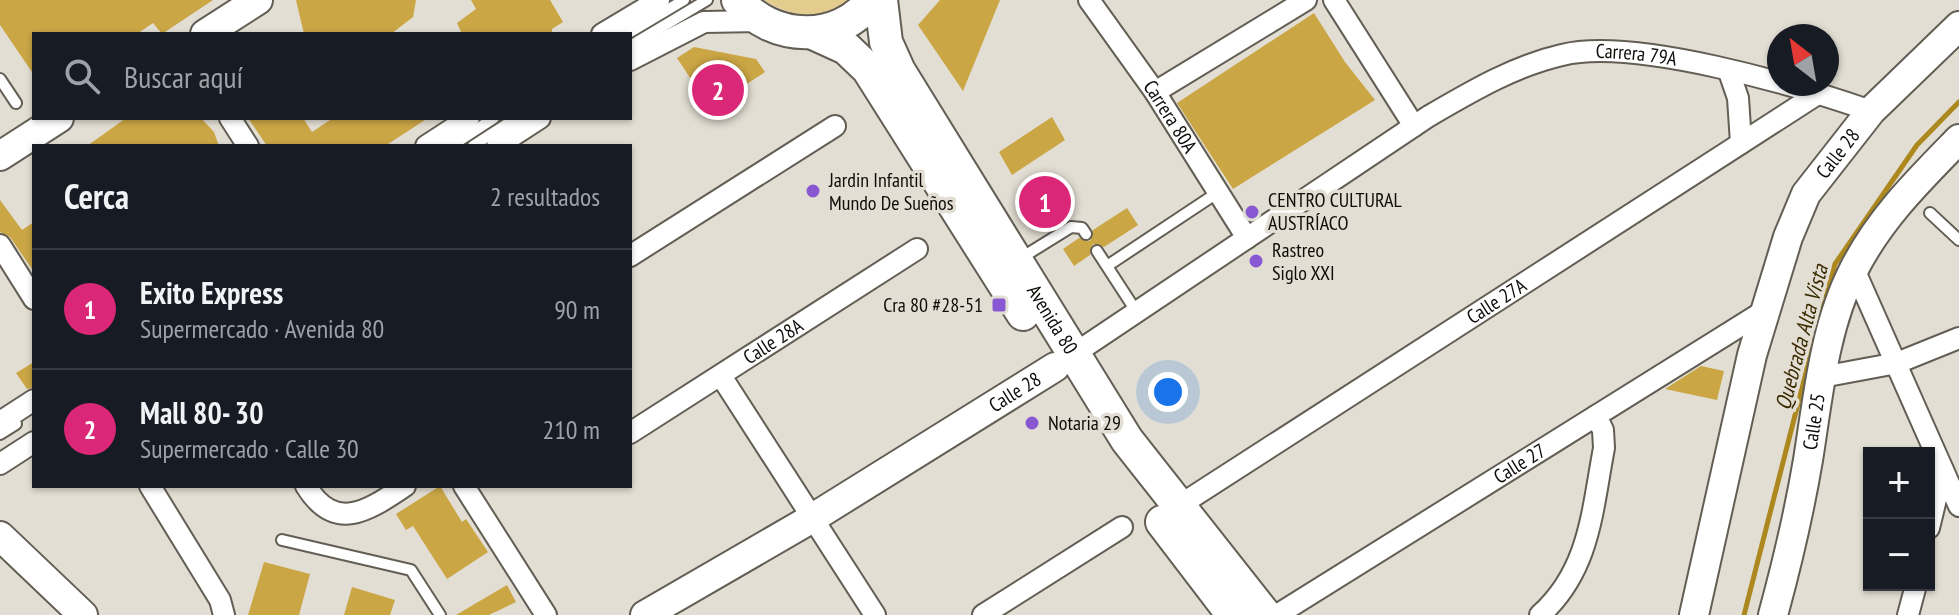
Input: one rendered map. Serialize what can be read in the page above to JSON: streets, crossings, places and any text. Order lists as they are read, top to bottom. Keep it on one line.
{"streets":{"main road":["Avenida 80"],"street":["Carrera 79A","Carrera 80A","Calle 28","Calle 27A","Calle 28A","Calle 25","Calle 27"]},"crossings":[["Carrera 79A","Calle 28"],["Carrera 80A","Calle 28"],["Calle 28","Avenida 80"],["Calle 28","Calle 27"],["Calle 27A","Avenida 80"]],"water":["Quebrada Alta Vista"],"places":{"other":["Jardin Infantil Mundo De Sueños","CENTRO CULTURAL AUSTRÍACO","Rastreo Siglo XXI","Notaria 29"],"transit":["Cra 80 #28-51"]},"north":"top left","page":{"search":"Buscar aquí","pins":["2","1"],"heading":["Cerca","2 resultados"],"list":[{"mark":"1","name":"Exito Express","note":"Supermercado · Avenida 80","value":"90 m"},{"mark":"2","name":"Mall 80- 30","note":"Supermercado · Calle 30","value":"210 m"}],"map_buttons":["+","−"]}}
